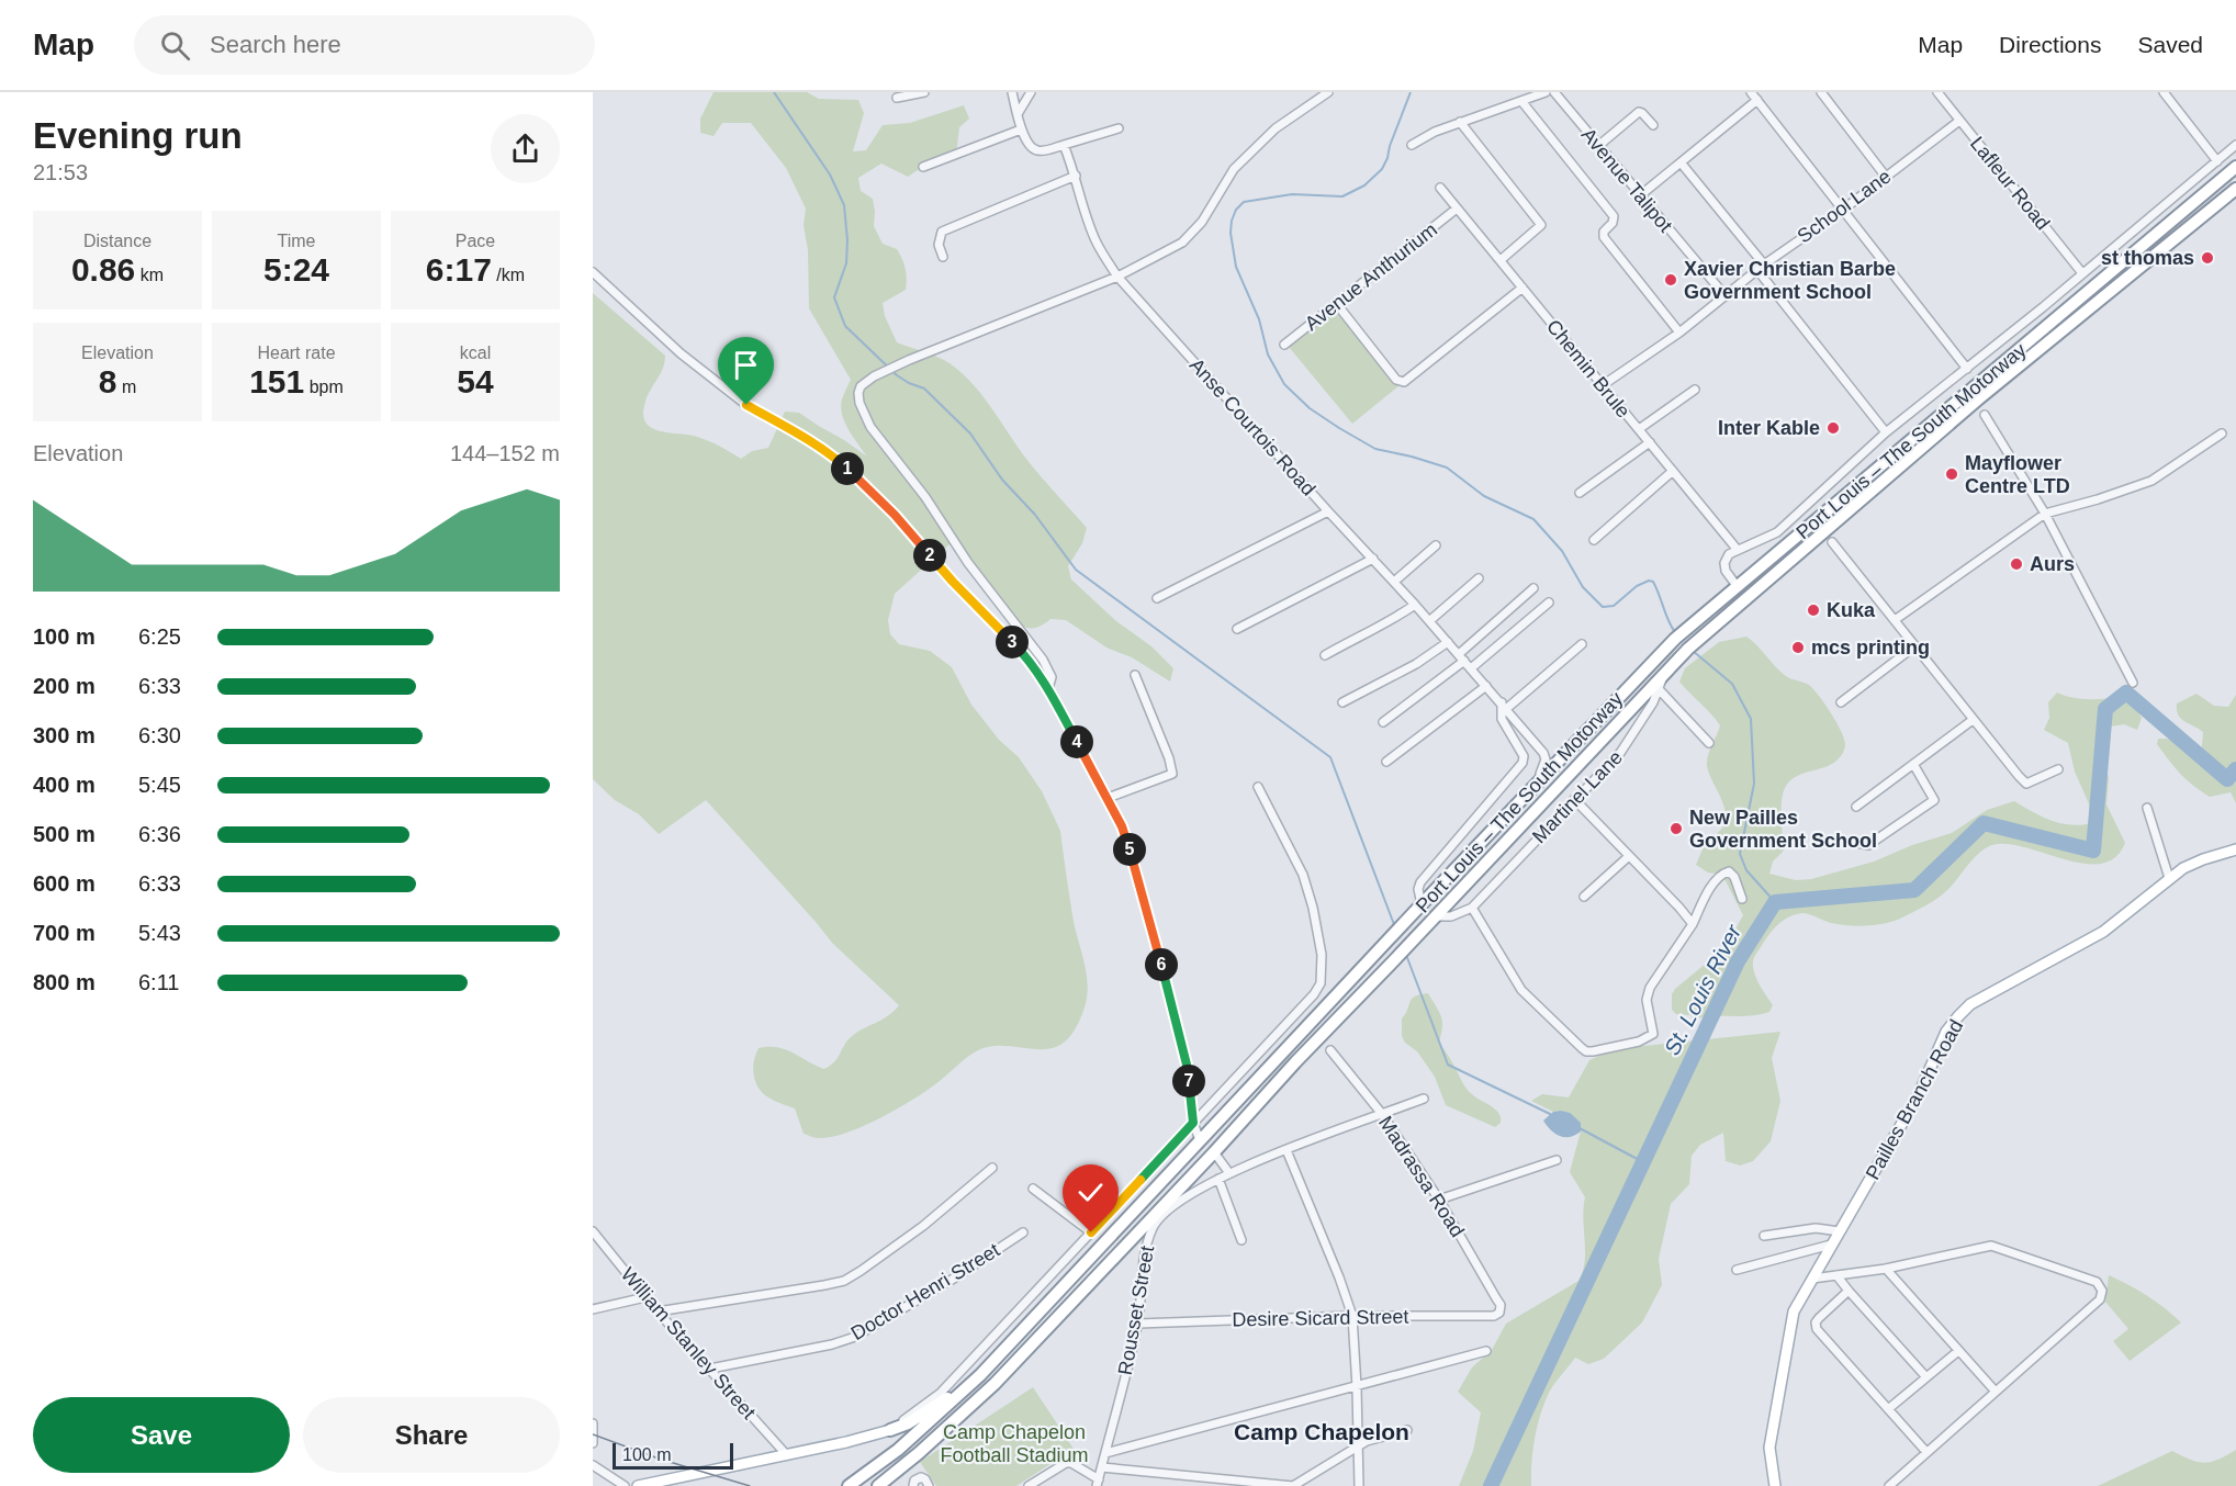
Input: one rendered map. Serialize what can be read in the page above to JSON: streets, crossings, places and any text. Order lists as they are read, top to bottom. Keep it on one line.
{"streets":{"highway":["Port Louis – The South Motorway"],"main road":["Pailles Branch Road"],"street":["Avenue Talipot","Lafleur Road","School Lane","Avenue Anthurium","Chemin Brule","Anse Courtois Road","Martinel Lane","Madrassa Road","Doctor Henri Street","Rousset Street","Desire Sicard Street","William Stanley Street"]},"crossings":[["Avenue Talipot","School Lane"],["Lafleur Road","School Lane"],["School Lane","Chemin Brule"],["Avenue Anthurium","Chemin Brule"],["Port Louis – The South Motorway","Martinel Lane"],["Madrassa Road","Rousset Street"],["Madrassa Road","Desire Sicard Street"],["Doctor Henri Street","William Stanley Street"],["Rousset Street","Desire Sicard Street"]],"districts":["Camp Chapelon"],"water":["St. Louis River"],"parks":["Camp Chapelon Football Stadium"],"places":["st thomas","Xavier Christian Barbe Government School","Inter Kable","Mayflower Centre LTD","Aurs","Kuka","mcs printing","New Pailles Government School"],"scale_bar":"100 m","page":{"header":"Map","search":"Search here","nav":["Map","Directions","Saved"],"heading":["Evening run","21:53"],"stats":[["Distance","0.86 km"],["Time","5:24"],["Pace","6:17 /km"],["Elevation","8 m"],["Heart rate","151 bpm"],["kcal","54"]],"chart":["Elevation","144–152 m"],"pins":["1","2","3","4","5","6","7"],"list":[{"name":"100 m","note":"6:25"},{"name":"200 m","note":"6:33"},{"name":"300 m","note":"6:30"},{"name":"400 m","note":"5:45"},{"name":"500 m","note":"6:36"},{"name":"600 m","note":"6:33"},{"name":"700 m","note":"5:43"},{"name":"800 m","note":"6:11"}],"buttons":["Save","Share"],"scale":"100 m"}}
